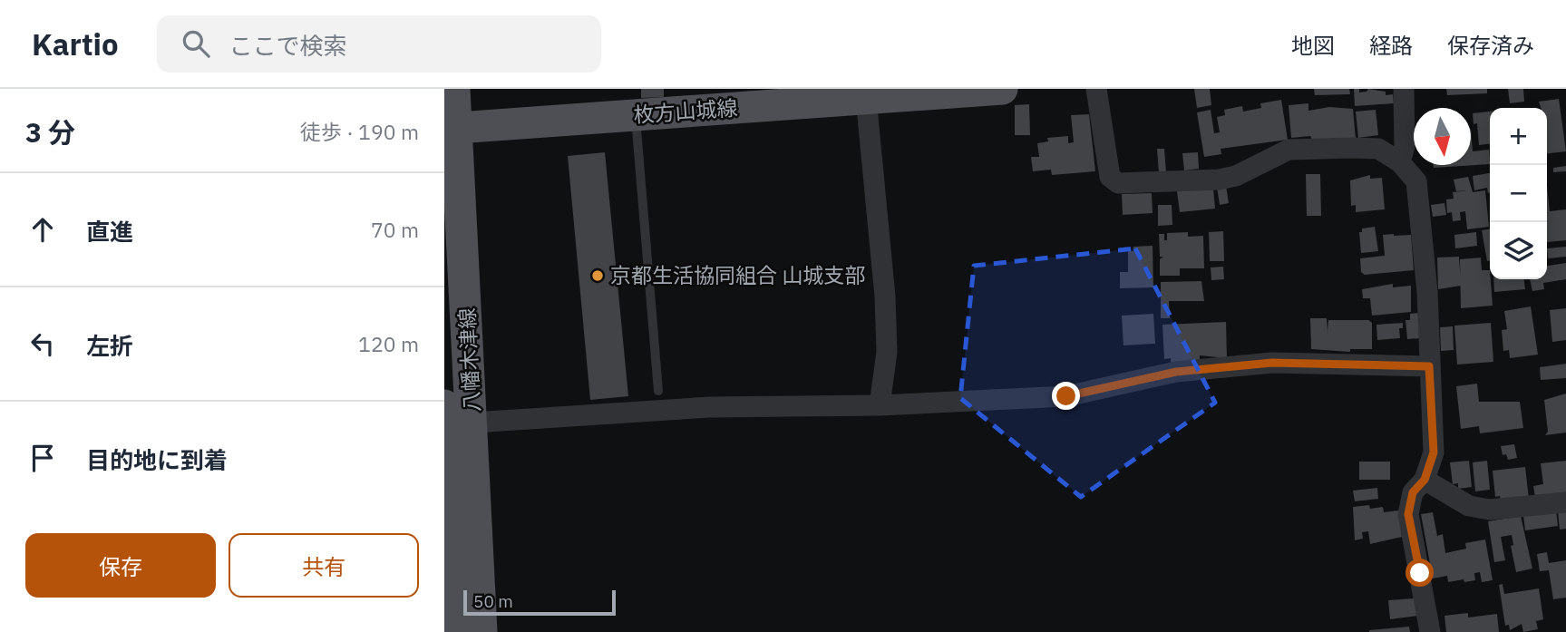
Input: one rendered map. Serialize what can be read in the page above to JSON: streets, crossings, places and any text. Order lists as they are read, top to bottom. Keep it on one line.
{"streets":{"main road":["枚方山城線","八幡木津線"]},"crossings":[["枚方山城線","八幡木津線"]],"places":["京都生活協同組合 山城支部"],"scale_bar":"50 m","north":"bottom","page":{"header":"Kartio","search":"ここで検索","nav":["地図","経路","保存済み"],"heading":["3 分","徒歩 · 190 m"],"map_buttons":["+","−"],"list":[["直進","70 m"],["左折","120 m"],"目的地に到着"],"buttons":["保存","共有"],"scale":"50 m"}}
